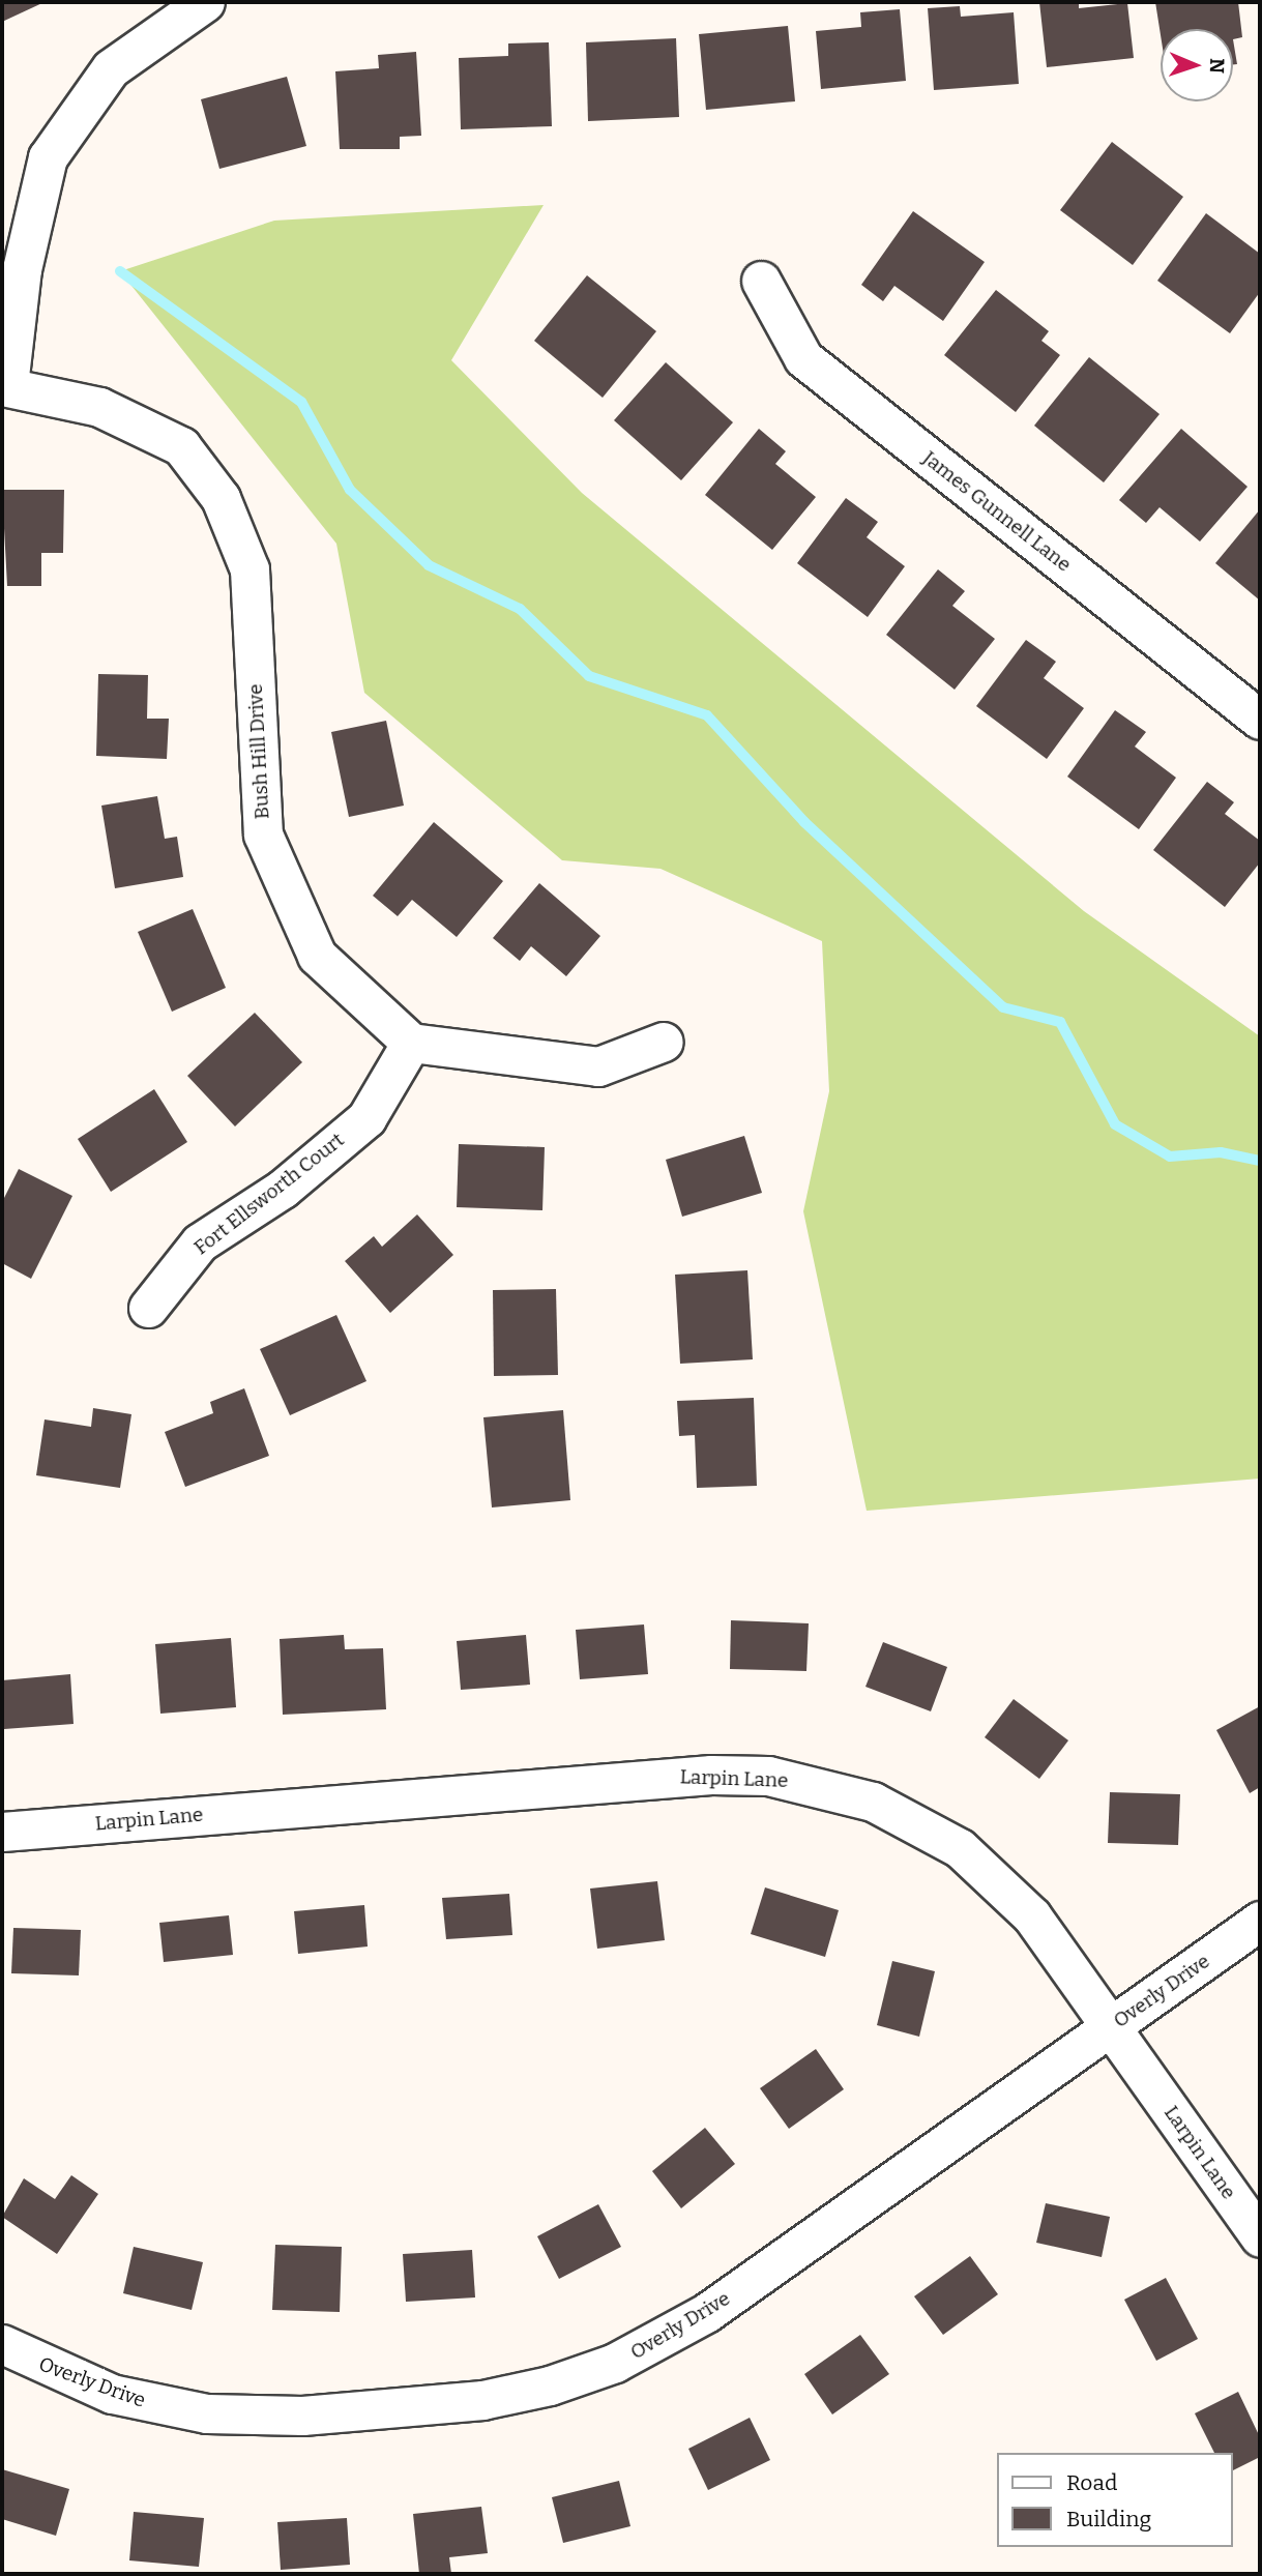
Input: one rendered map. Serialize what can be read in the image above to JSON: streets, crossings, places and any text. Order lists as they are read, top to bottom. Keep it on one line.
{"streets":{"street":["James Gunnell Lane","Bush Hill Drive","Fort Ellsworth Court","Larpin Lane","Overly Drive"]},"crossings":[["Bush Hill Drive","Fort Ellsworth Court"],["Larpin Lane","Overly Drive"]],"legend":["Road","Building"],"north":"right"}
